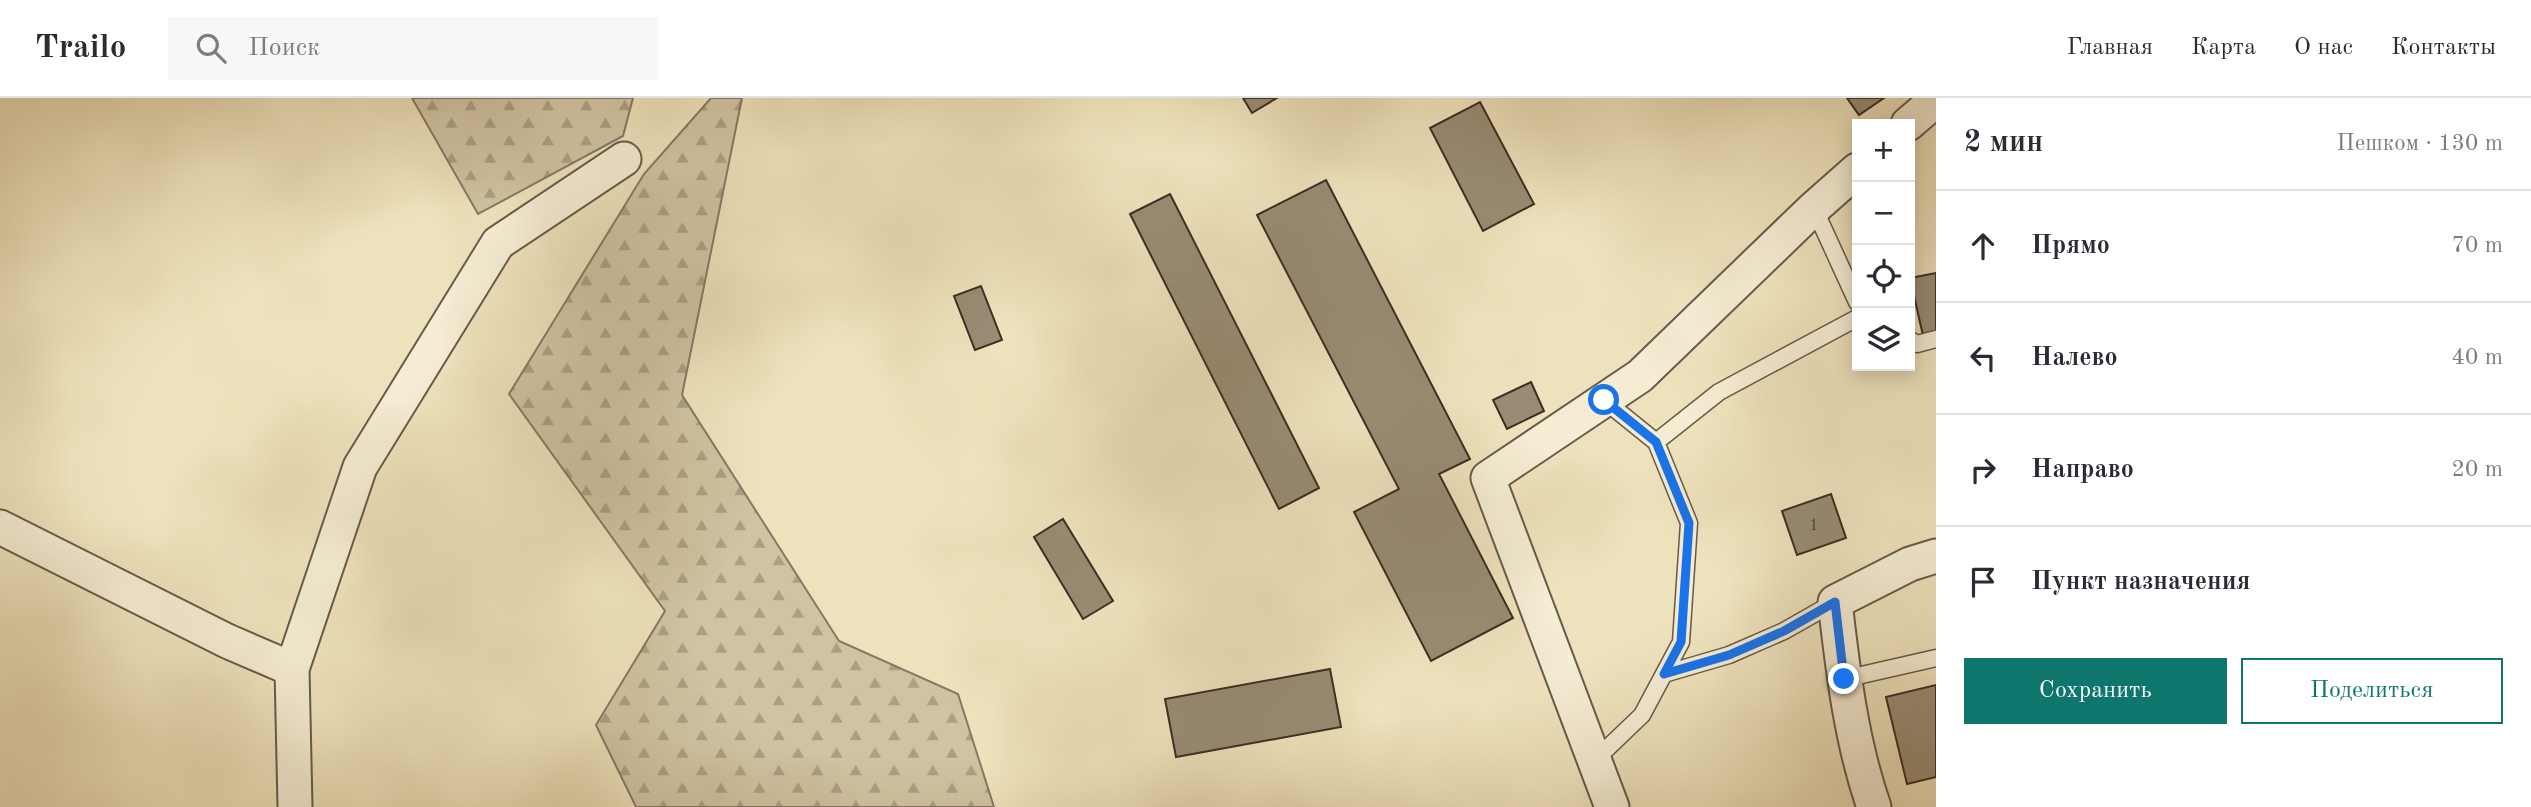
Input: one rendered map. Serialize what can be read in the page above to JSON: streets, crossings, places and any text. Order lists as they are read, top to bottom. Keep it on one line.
{"house_numbers":["1"],"page":{"header":"Trailo","search":"Поиск","nav":["Главная","Карта","О нас","Контакты"],"heading":["2 мин","Пешком · 130 m"],"map_buttons":["+","−"],"list":[["Прямо","70 m"],["Налево","40 m"],["Направо","20 m"],"Пункт назначения"],"buttons":["Сохранить","Поделиться"]}}
